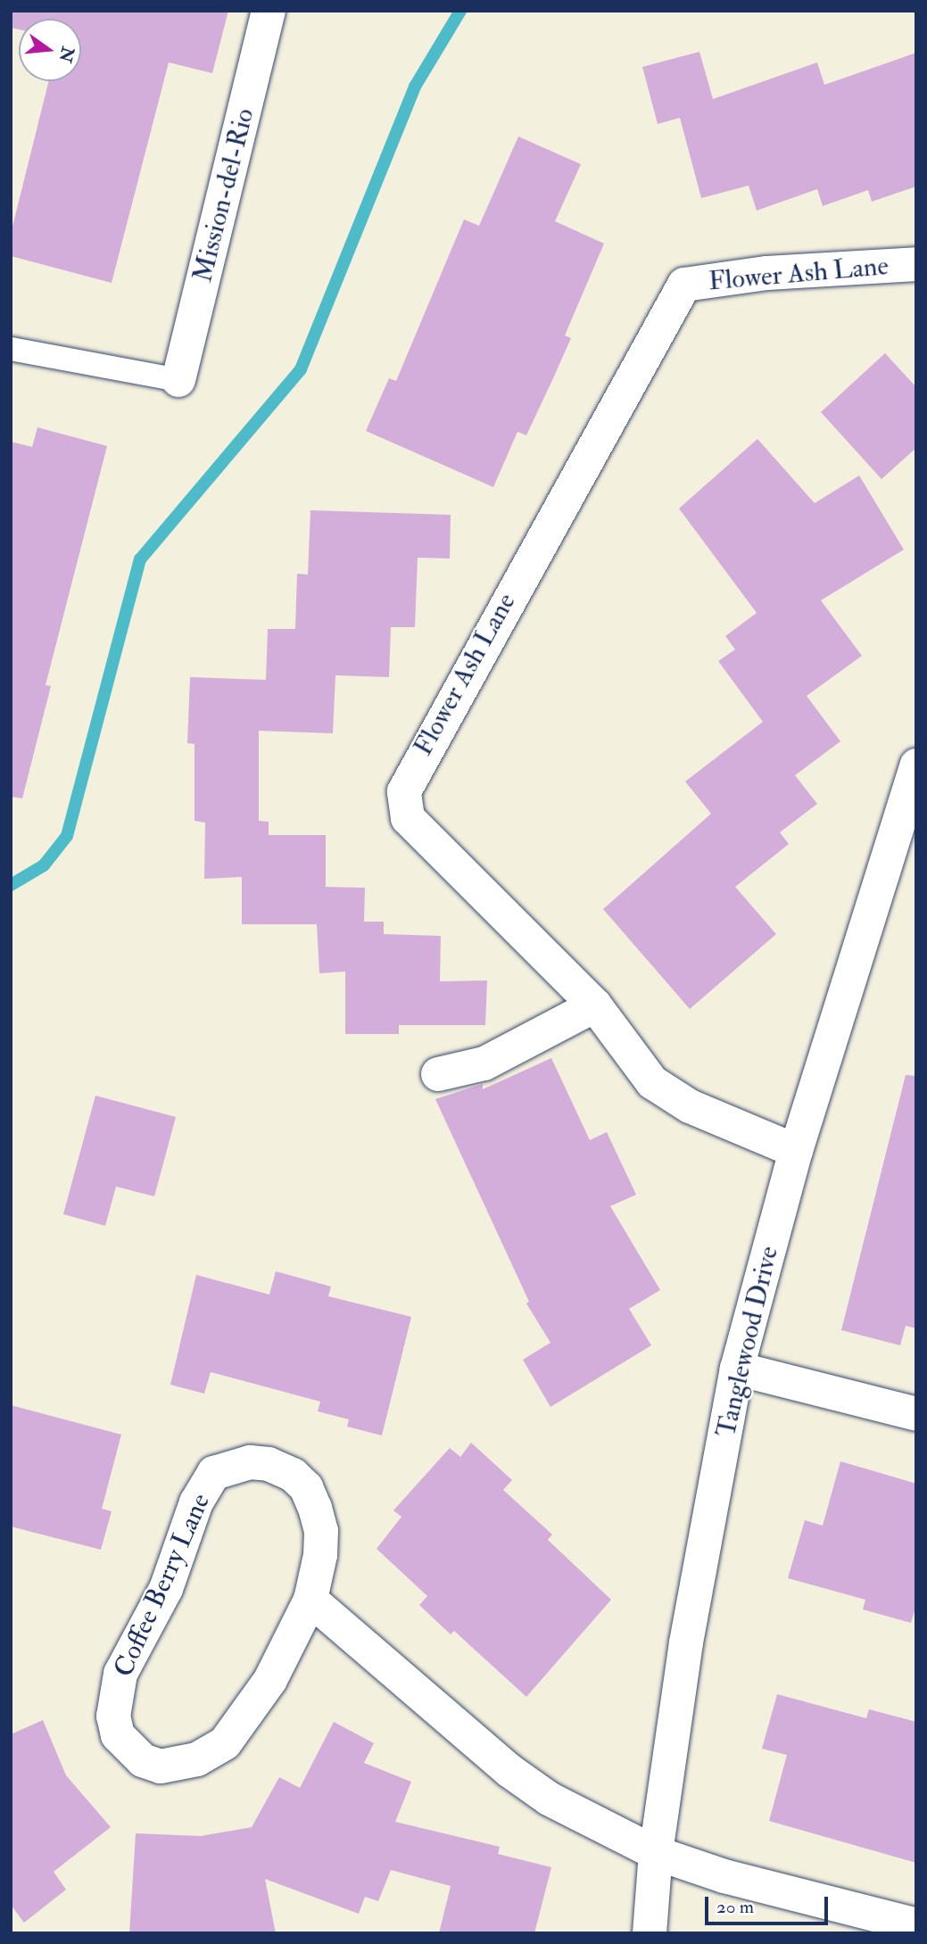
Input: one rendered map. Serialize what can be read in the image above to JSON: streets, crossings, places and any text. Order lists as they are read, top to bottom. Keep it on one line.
{"streets":{"street":["Mission-del-Rio","Flower Ash Lane","Tanglewood Drive","Coffee Berry Lane"]},"crossings":[["Flower Ash Lane","Tanglewood Drive"]],"scale_bar":"20 m","north":"right"}
